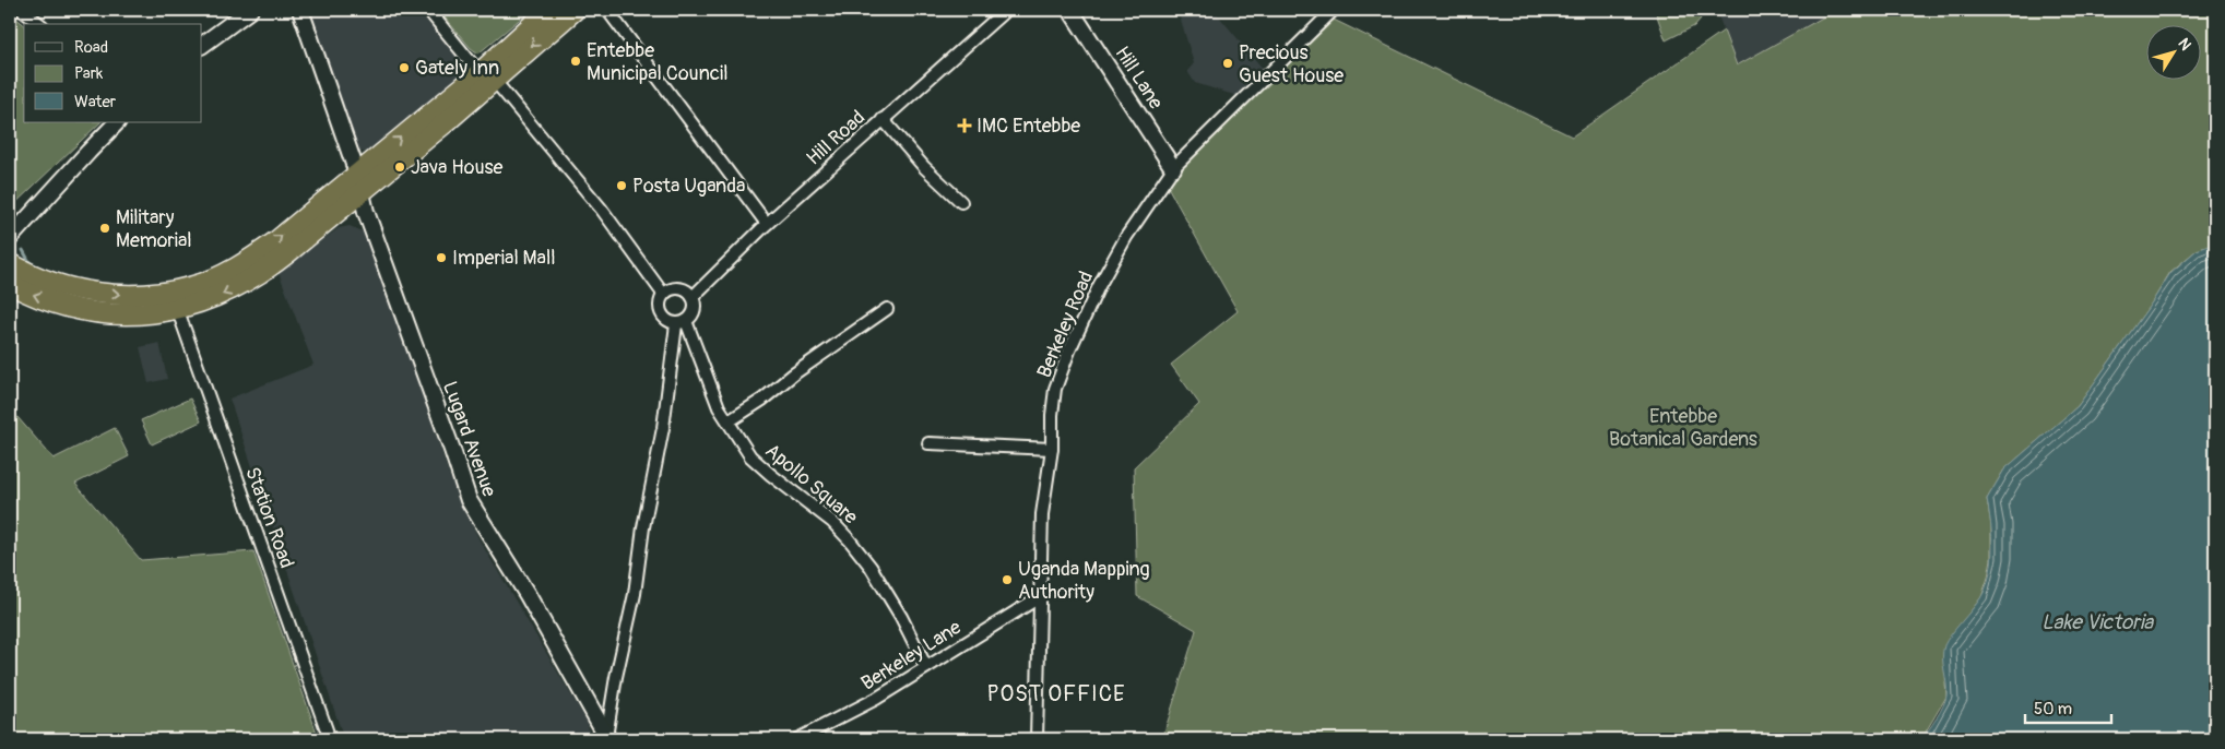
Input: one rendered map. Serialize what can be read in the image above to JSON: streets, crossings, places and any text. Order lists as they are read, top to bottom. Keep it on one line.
{"streets":{"street":["Hill Lane","Hill Road","Berkeley Road","Lugard Avenue","Apollo Square","Station Road","Berkeley Lane"]},"crossings":[["Hill Lane","Berkeley Road"],["Hill Road","Apollo Square"],["Berkeley Road","Berkeley Lane"],["Apollo Square","Berkeley Lane"]],"districts":["POST OFFICE"],"water":["Lake Victoria"],"parks":["Entebbe Botanical Gardens"],"places":{"other":["Entebbe Municipal Council","Precious Guest House","Gately Inn","Java House","Posta Uganda","Military Memorial","Imperial Mall","Uganda Mapping Authority"],"health":["IMC Entebbe"]},"legend":["Road","Park","Water"],"scale_bar":"50 m","north":"top right"}
